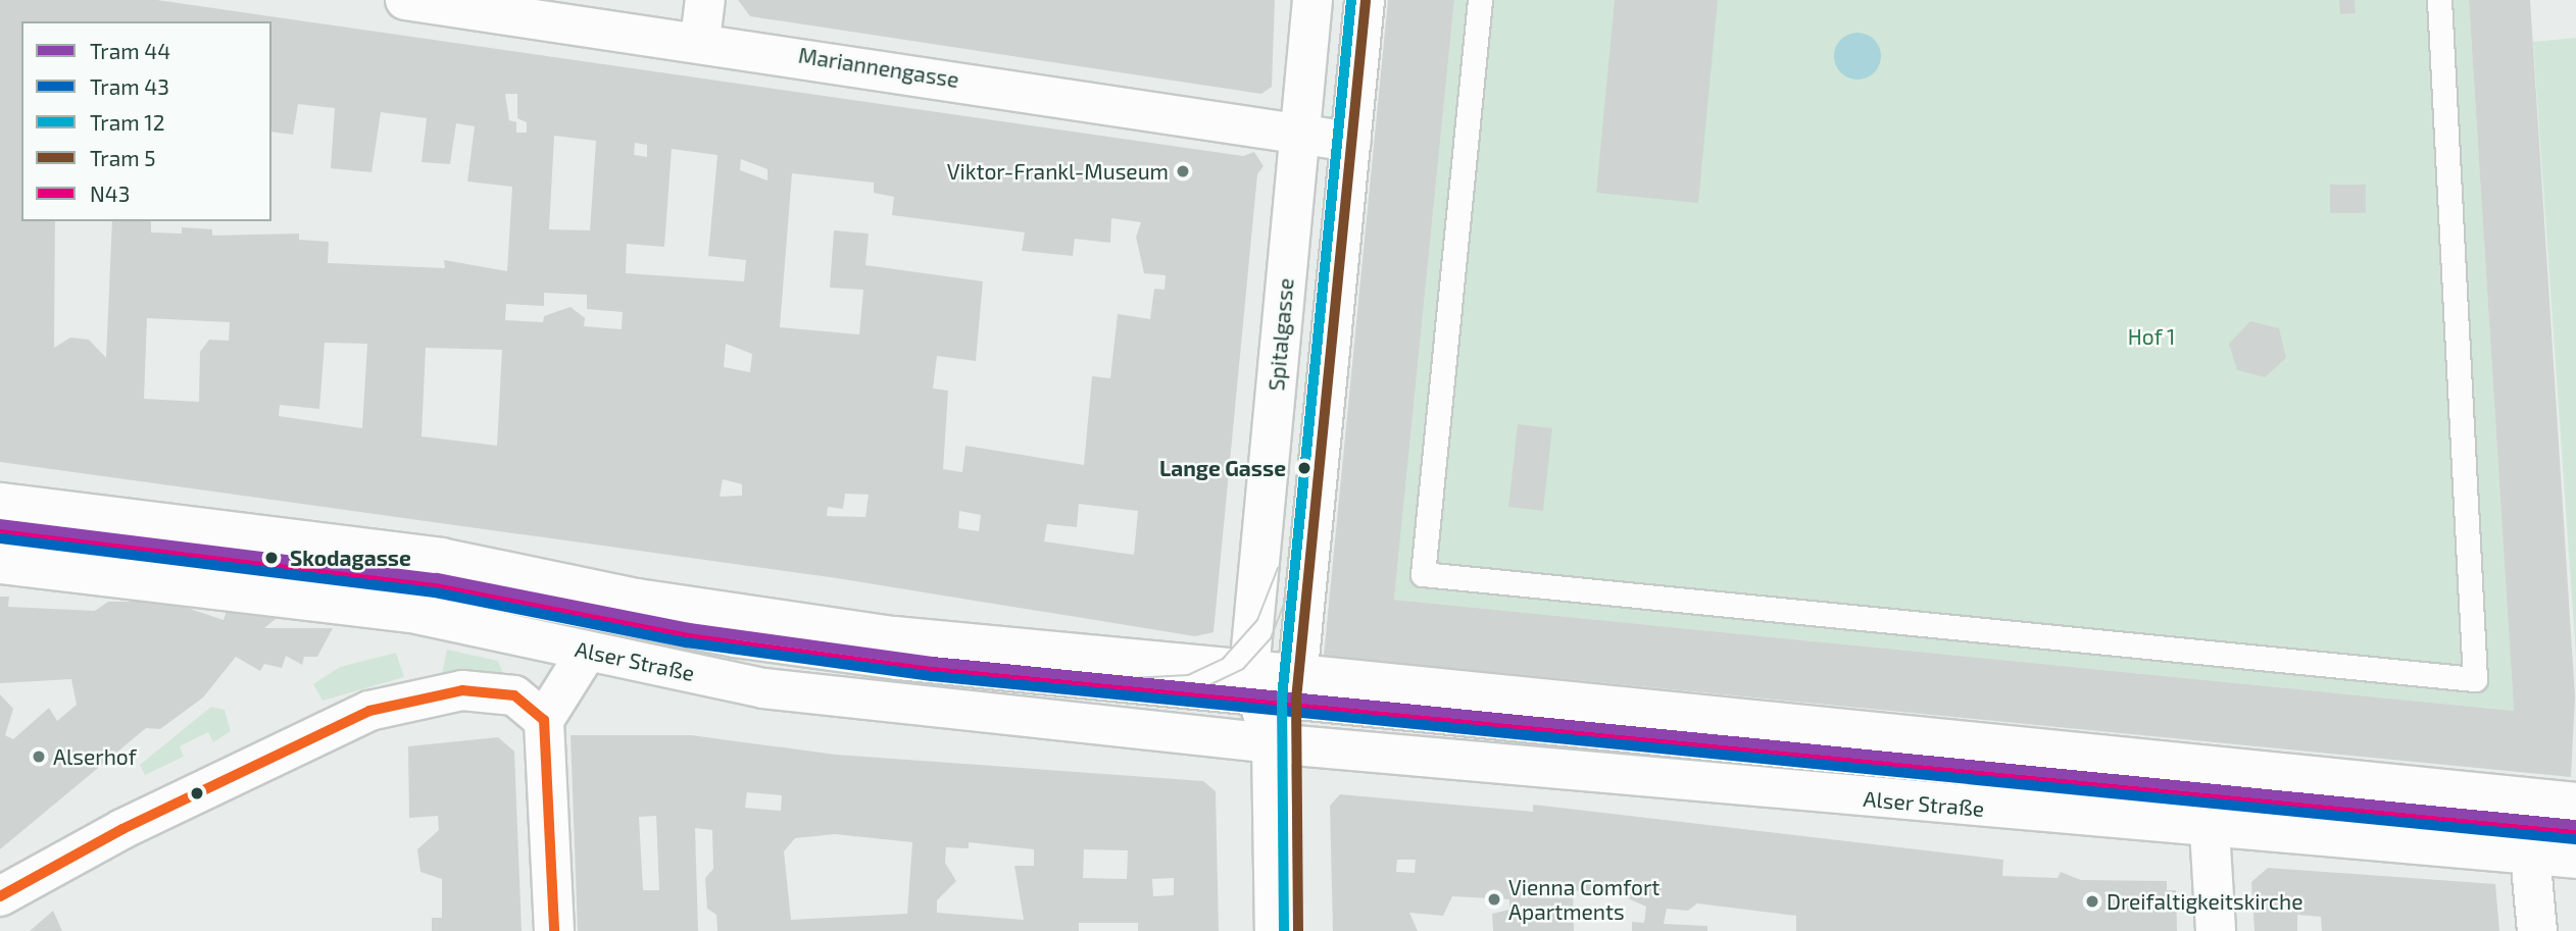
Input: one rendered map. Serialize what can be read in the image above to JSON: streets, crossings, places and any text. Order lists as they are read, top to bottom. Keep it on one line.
{"streets":{"street":["Mariannengasse","Spitalgasse","Alser Straße"]},"crossings":[["Mariannengasse","Spitalgasse"]],"parks":["Hof 1"],"places":["Viktor-Frankl-Museum","Lange Gasse","Skodagasse","Alserhof","Vienna Comfort Apartments","Dreifaltigkeitskirche"],"lines":["tram line 12","tram line 5","tram line 44","transit line N43","tram line 43"],"legend":["Tram 44","Tram 43","Tram 12","Tram 5","N43"]}
